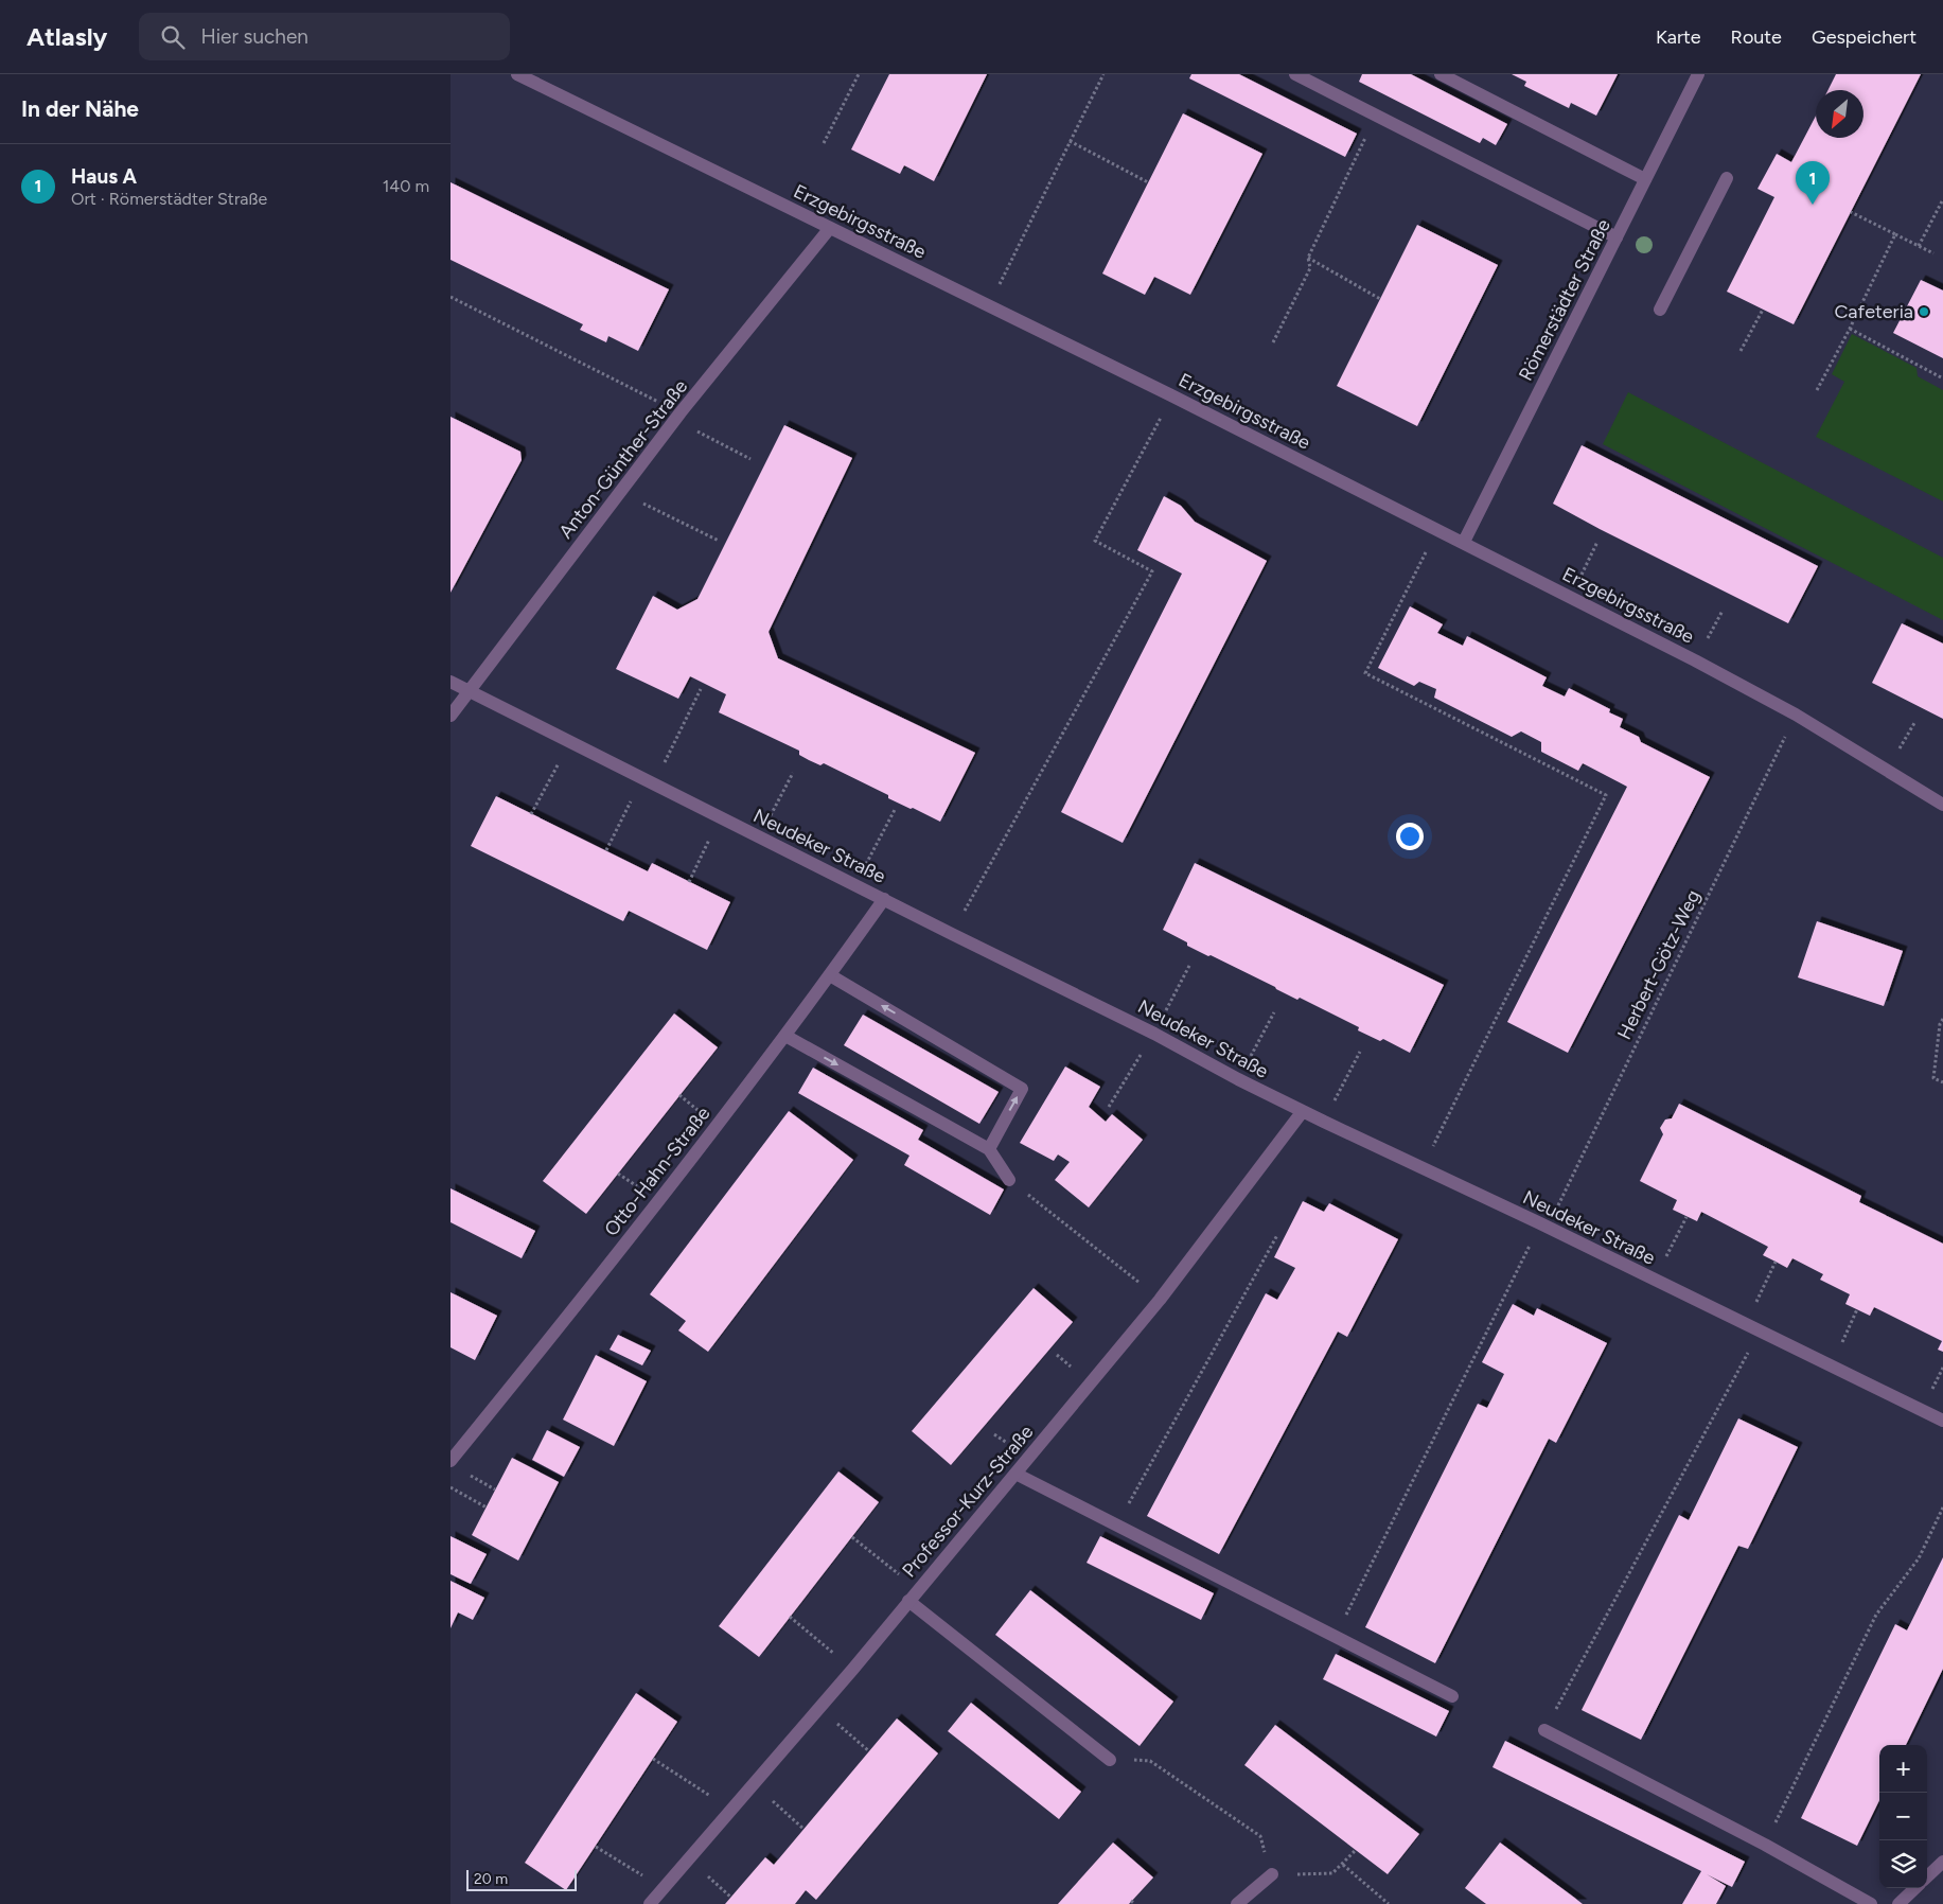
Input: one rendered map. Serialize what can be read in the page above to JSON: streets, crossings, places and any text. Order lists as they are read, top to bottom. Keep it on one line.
{"streets":{"street":["Erzgebirgsstraße","Römerstädter Straße","Anton-Günther-Straße","Neudeker Straße","Otto-Hahn-Straße","Professor-Kurz-Straße"],"path":["Herbert-Götz-Weg"]},"crossings":[["Erzgebirgsstraße","Römerstädter Straße"],["Erzgebirgsstraße","Anton-Günther-Straße"],["Erzgebirgsstraße","Herbert-Götz-Weg"],["Anton-Günther-Straße","Neudeker Straße"],["Neudeker Straße","Herbert-Götz-Weg"],["Neudeker Straße","Otto-Hahn-Straße"],["Neudeker Straße","Professor-Kurz-Straße"]],"places":["Cafeteria"],"scale_bar":"20 m","north":"bottom left","page":{"header":"Atlasly","search":"Hier suchen","nav":["Karte","Route","Gespeichert"],"heading":"In der Nähe","list":[{"mark":"1","name":"Haus A","note":"Ort · Römerstädter Straße","value":"140 m"}],"pins":"1","map_buttons":["+","−"],"scale":"20 m"}}
